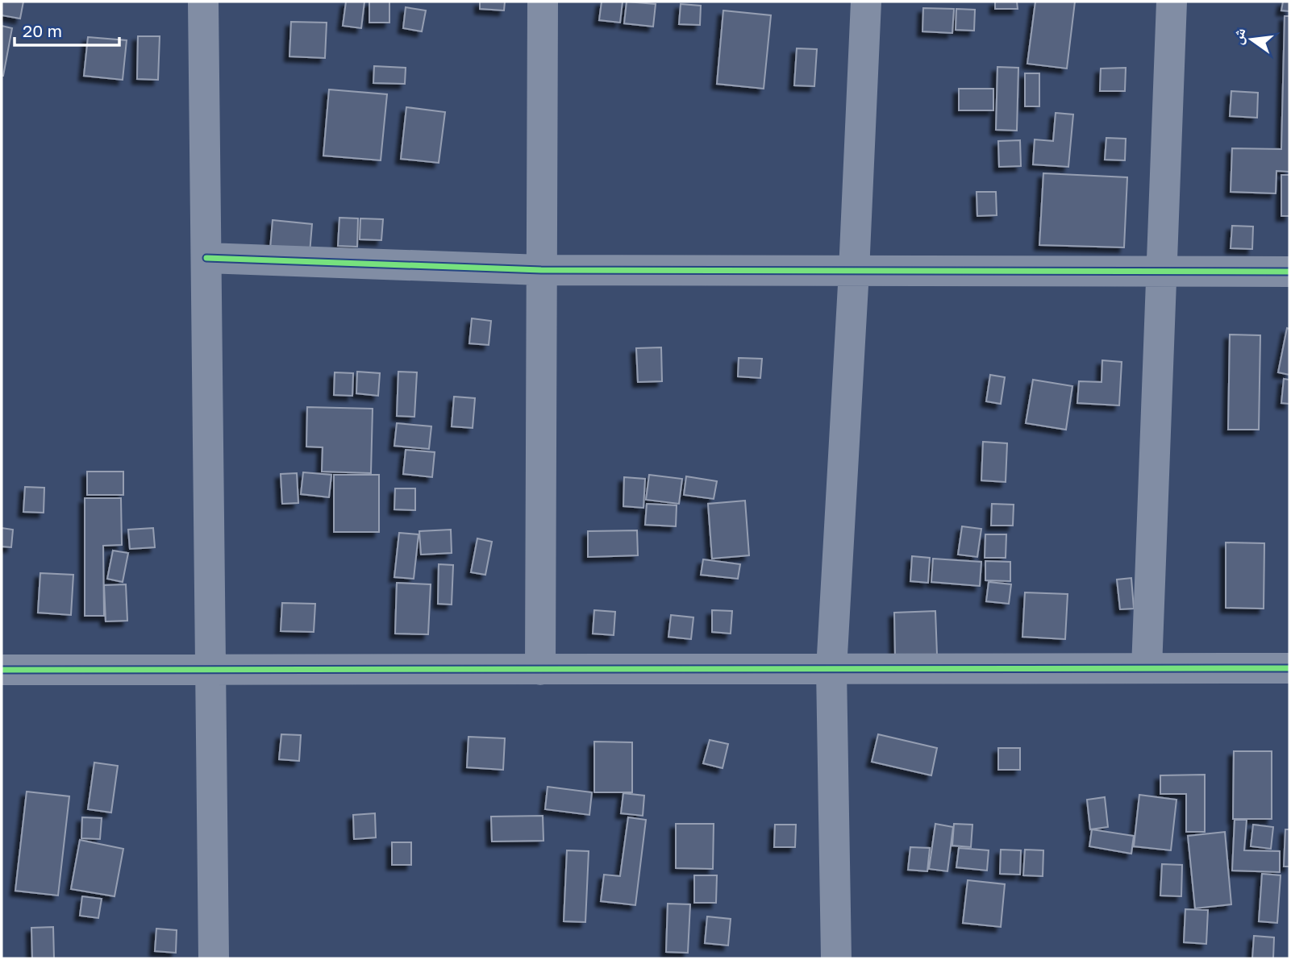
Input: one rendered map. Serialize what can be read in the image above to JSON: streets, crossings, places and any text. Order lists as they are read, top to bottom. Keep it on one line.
{"scale_bar":"20 m","north":"left"}
